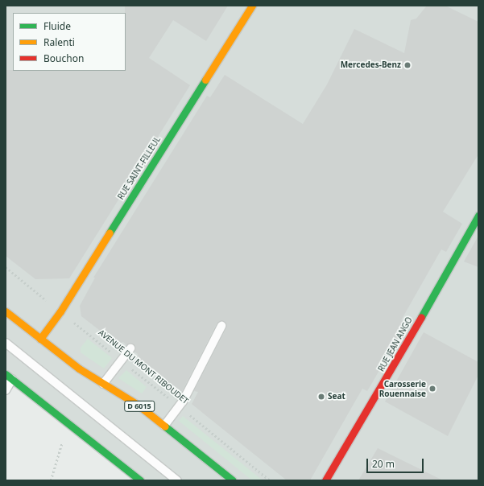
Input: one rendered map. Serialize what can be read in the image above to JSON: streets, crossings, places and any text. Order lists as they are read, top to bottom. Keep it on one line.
{"streets":{"street":["RUE SAINT-FILLEUL","RUE JEAN ANGO","D 6015"],"path":["AVENUE DU MONT RIBOUDET"]},"crossings":[["RUE SAINT-FILLEUL","AVENUE DU MONT RIBOUDET"],["RUE SAINT-FILLEUL","D 6015"]],"places":["Mercedes-Benz","Carosserie Rouennaise","Seat"],"legend":["Fluide","Ralenti","Bouchon"],"scale_bar":"20 m"}
